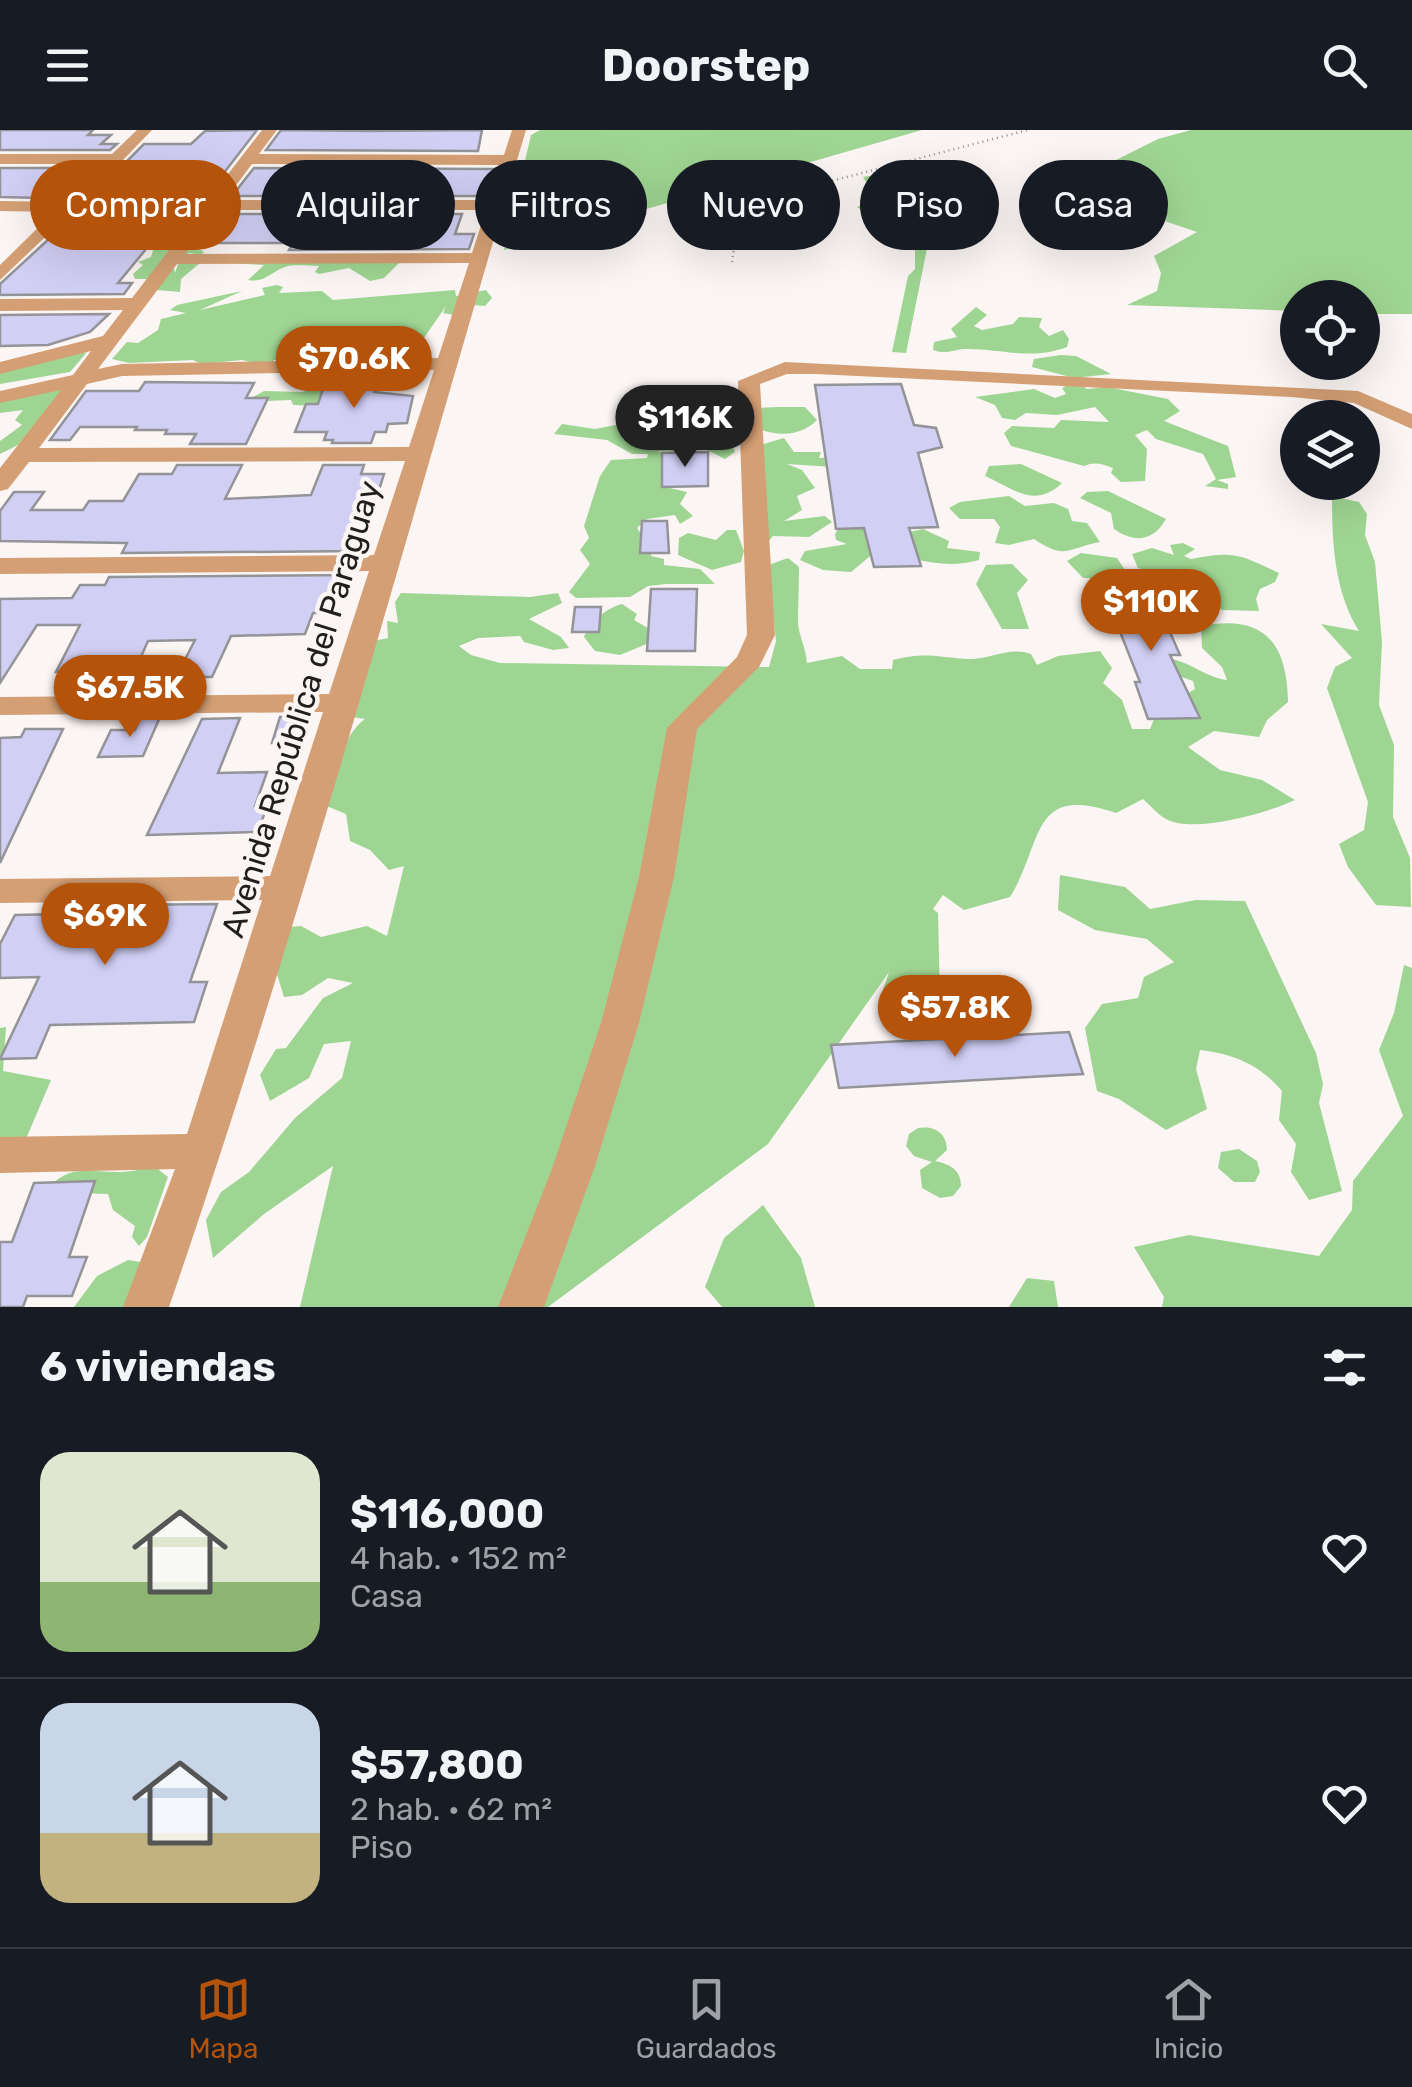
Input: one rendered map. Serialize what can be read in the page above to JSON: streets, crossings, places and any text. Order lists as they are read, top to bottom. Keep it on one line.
{"streets":{"street":["Avenida República del Paraguay"]},"page":{"header":"Doorstep","chip":["Comprar","Alquilar","Filtros","Nuevo","Piso","Casa"],"price":["$70.6K","$116K","$110K","$67.5K","$69K","$57.8K"],"heading":"6 viviendas","list":[{"name":"$116,000","note":"4 hab. · 152 m² · Casa"},{"name":"$57,800","note":"2 hab. · 62 m² · Piso"}],"tabs":["Mapa","Guardados","Inicio"]}}
